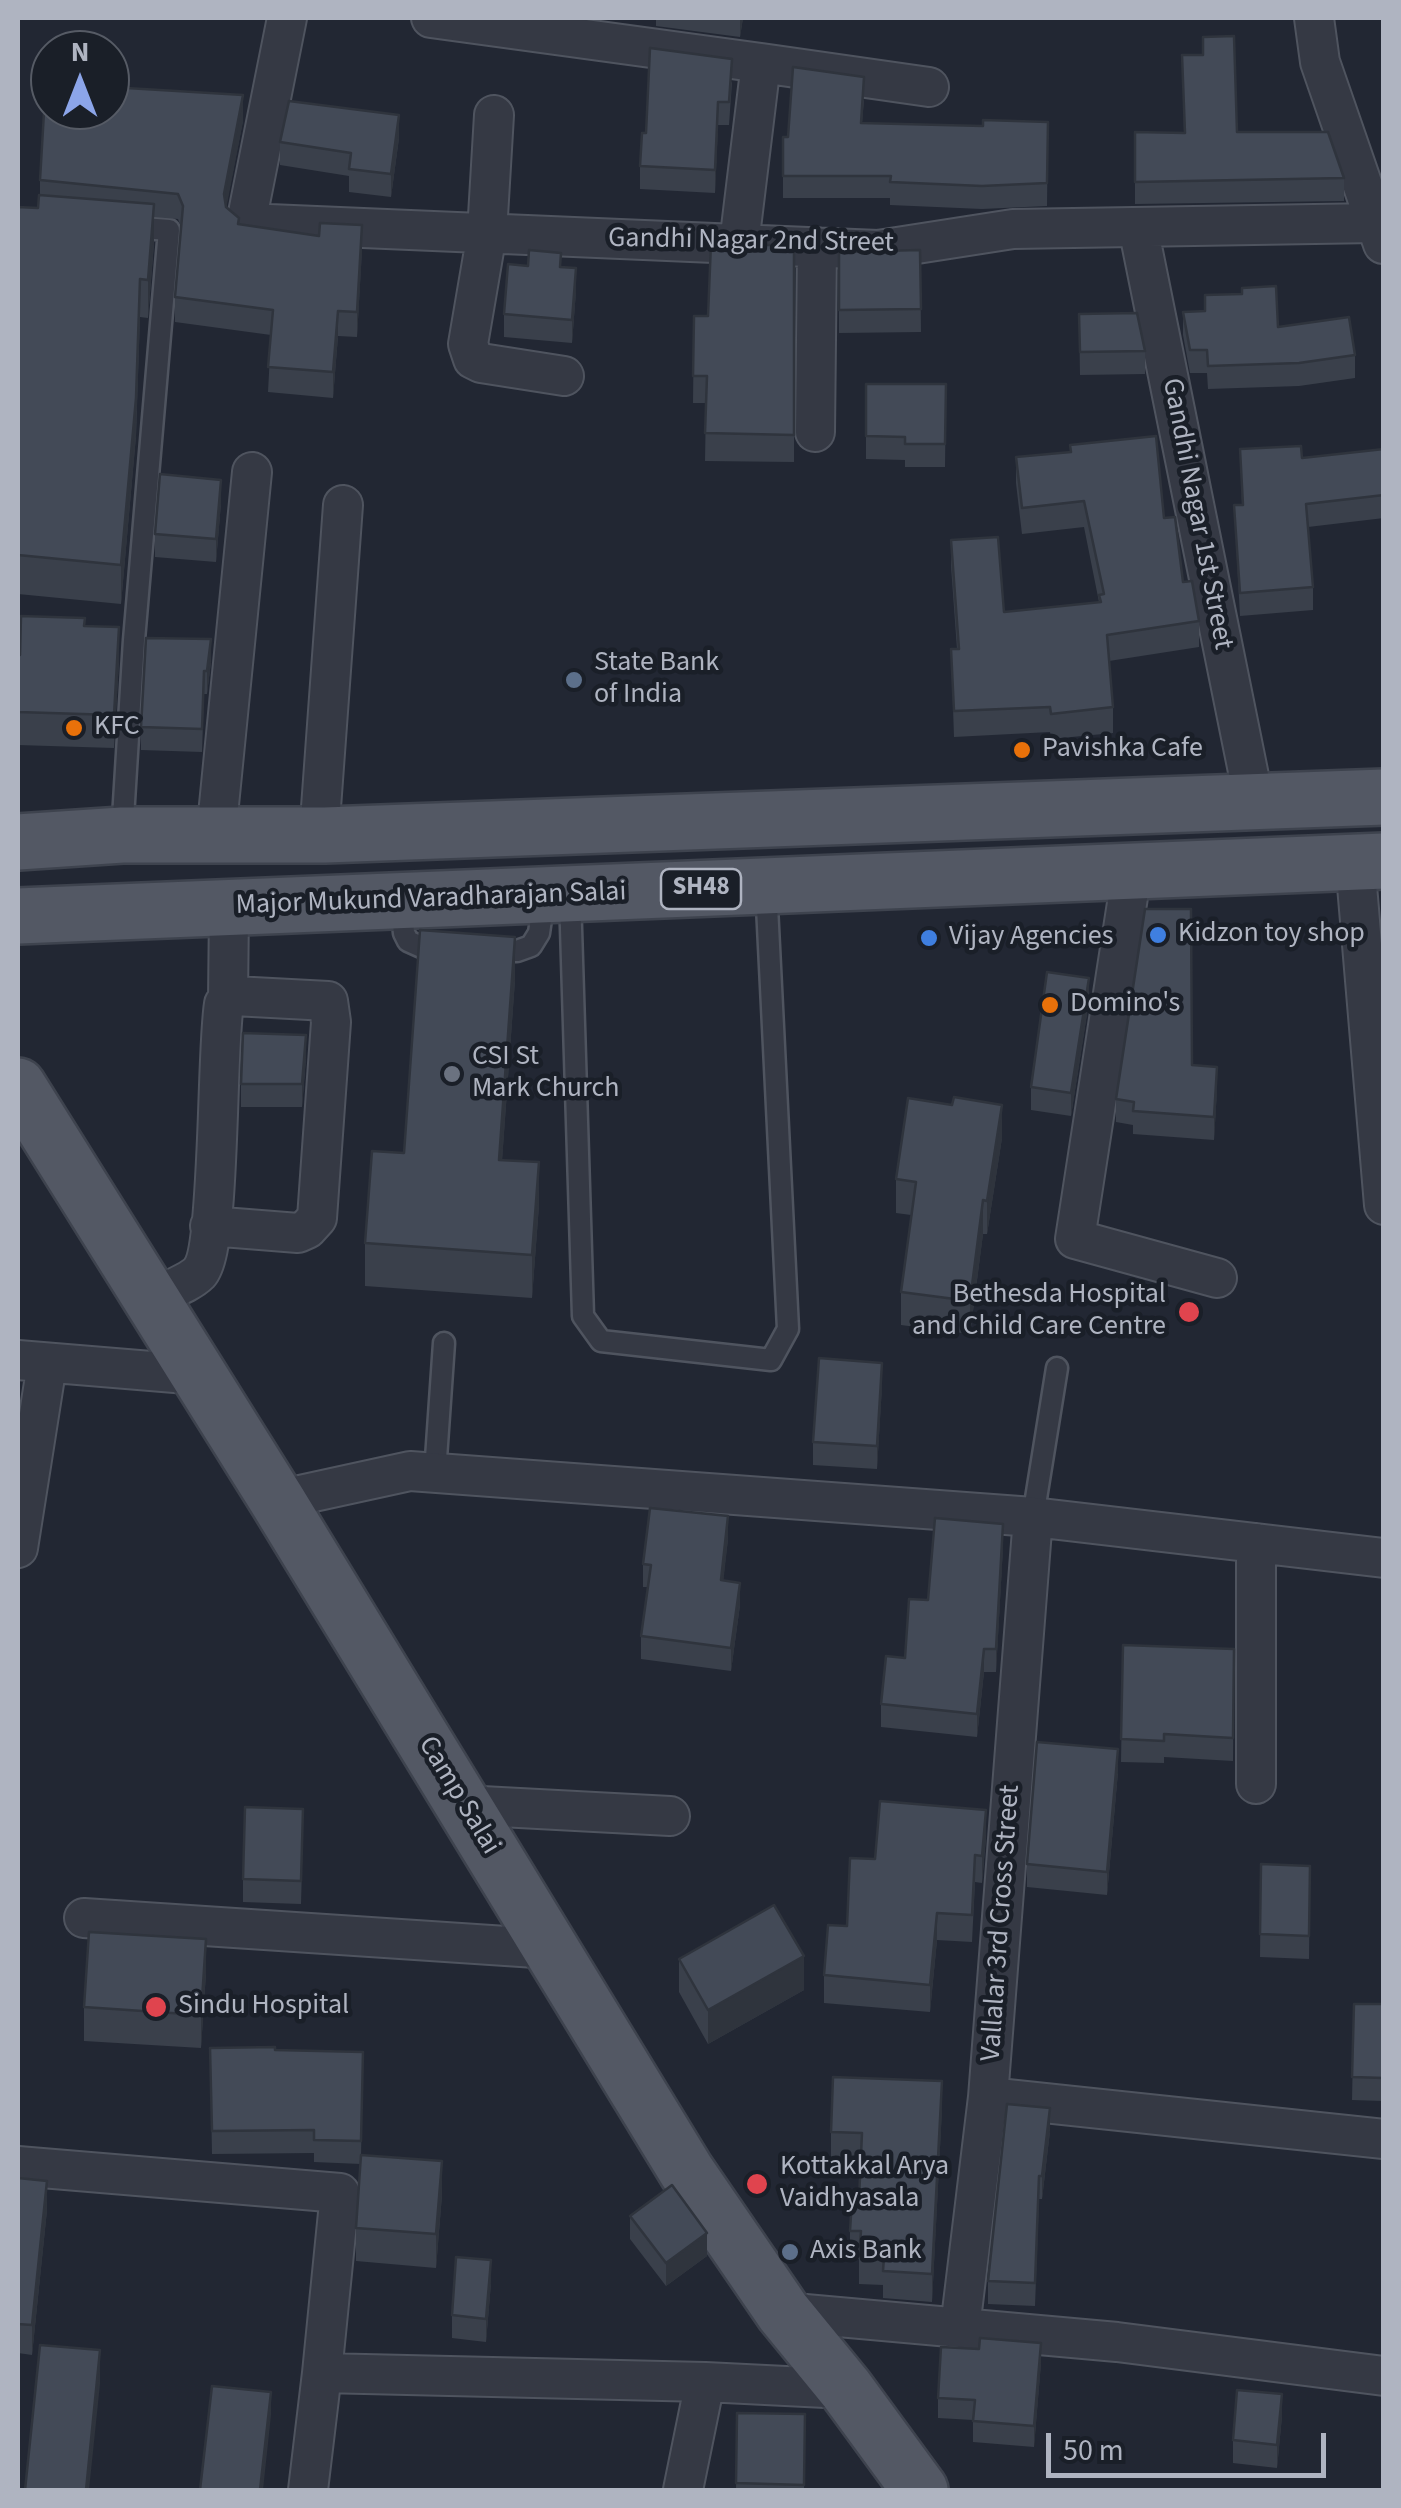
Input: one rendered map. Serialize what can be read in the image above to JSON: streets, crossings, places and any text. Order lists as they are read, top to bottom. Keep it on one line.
{"streets":{"main road":["SH48","Major Mukund Varadharajan Salai","Camp Salai"],"street":["Gandhi Nagar 2nd Street","Gandhi Nagar 1st Street","Vallalar 3rd Cross Street"]},"crossings":[["Gandhi Nagar 2nd Street","Gandhi Nagar 1st Street"]],"places":["State Bank of India","KFC","Pavishka Cafe","Kidzon toy shop","Vijay Agencies","Domino's","CSI St Mark Church","Bethesda Hospital and Child Care Centre","Sindu Hospital","Kottakkal Arya Vaidhyasala","Axis Bank"],"scale_bar":"50 m","north":"top"}
